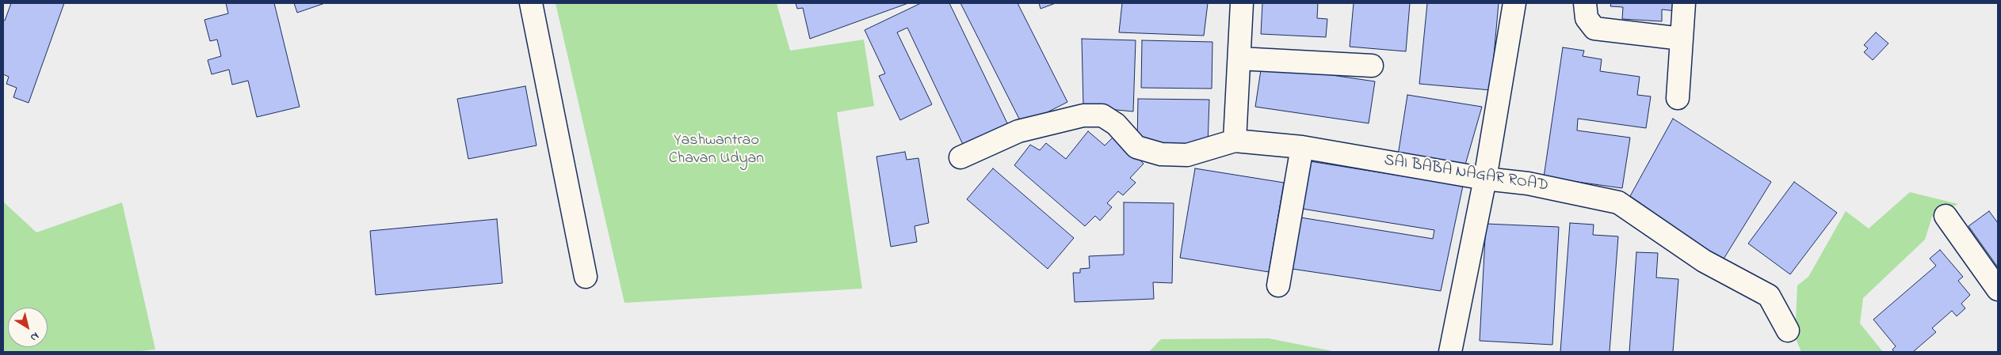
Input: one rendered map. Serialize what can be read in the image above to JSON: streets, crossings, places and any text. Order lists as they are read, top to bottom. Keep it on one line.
{"streets":{"street":["SAI BABA NAGAR ROAD"]},"parks":["Yashwantrao Chavan Udyan"],"north":"bottom right"}
